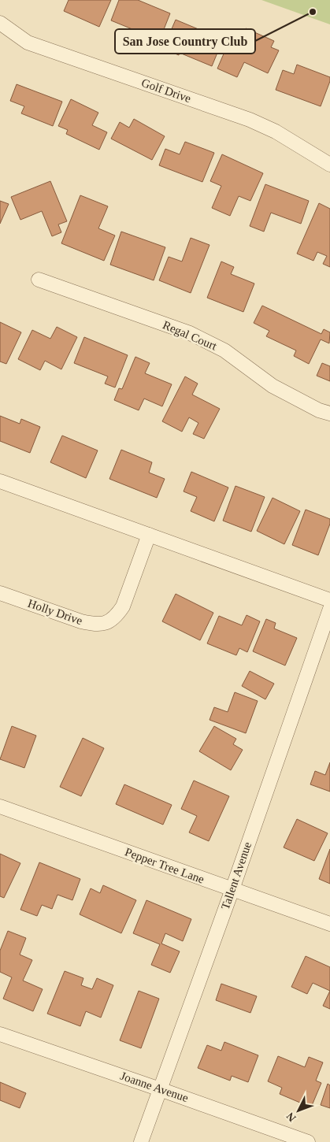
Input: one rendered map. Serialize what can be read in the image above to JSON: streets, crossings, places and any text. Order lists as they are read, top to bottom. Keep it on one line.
{"streets":{"street":["Golf Drive","Regal Court","Holly Drive","Pepper Tree Lane","Tallent Avenue","Joanne Avenue"]},"crossings":[["Pepper Tree Lane","Tallent Avenue"],["Tallent Avenue","Joanne Avenue"]],"places":["San Jose Country Club"],"north":"bottom left"}
